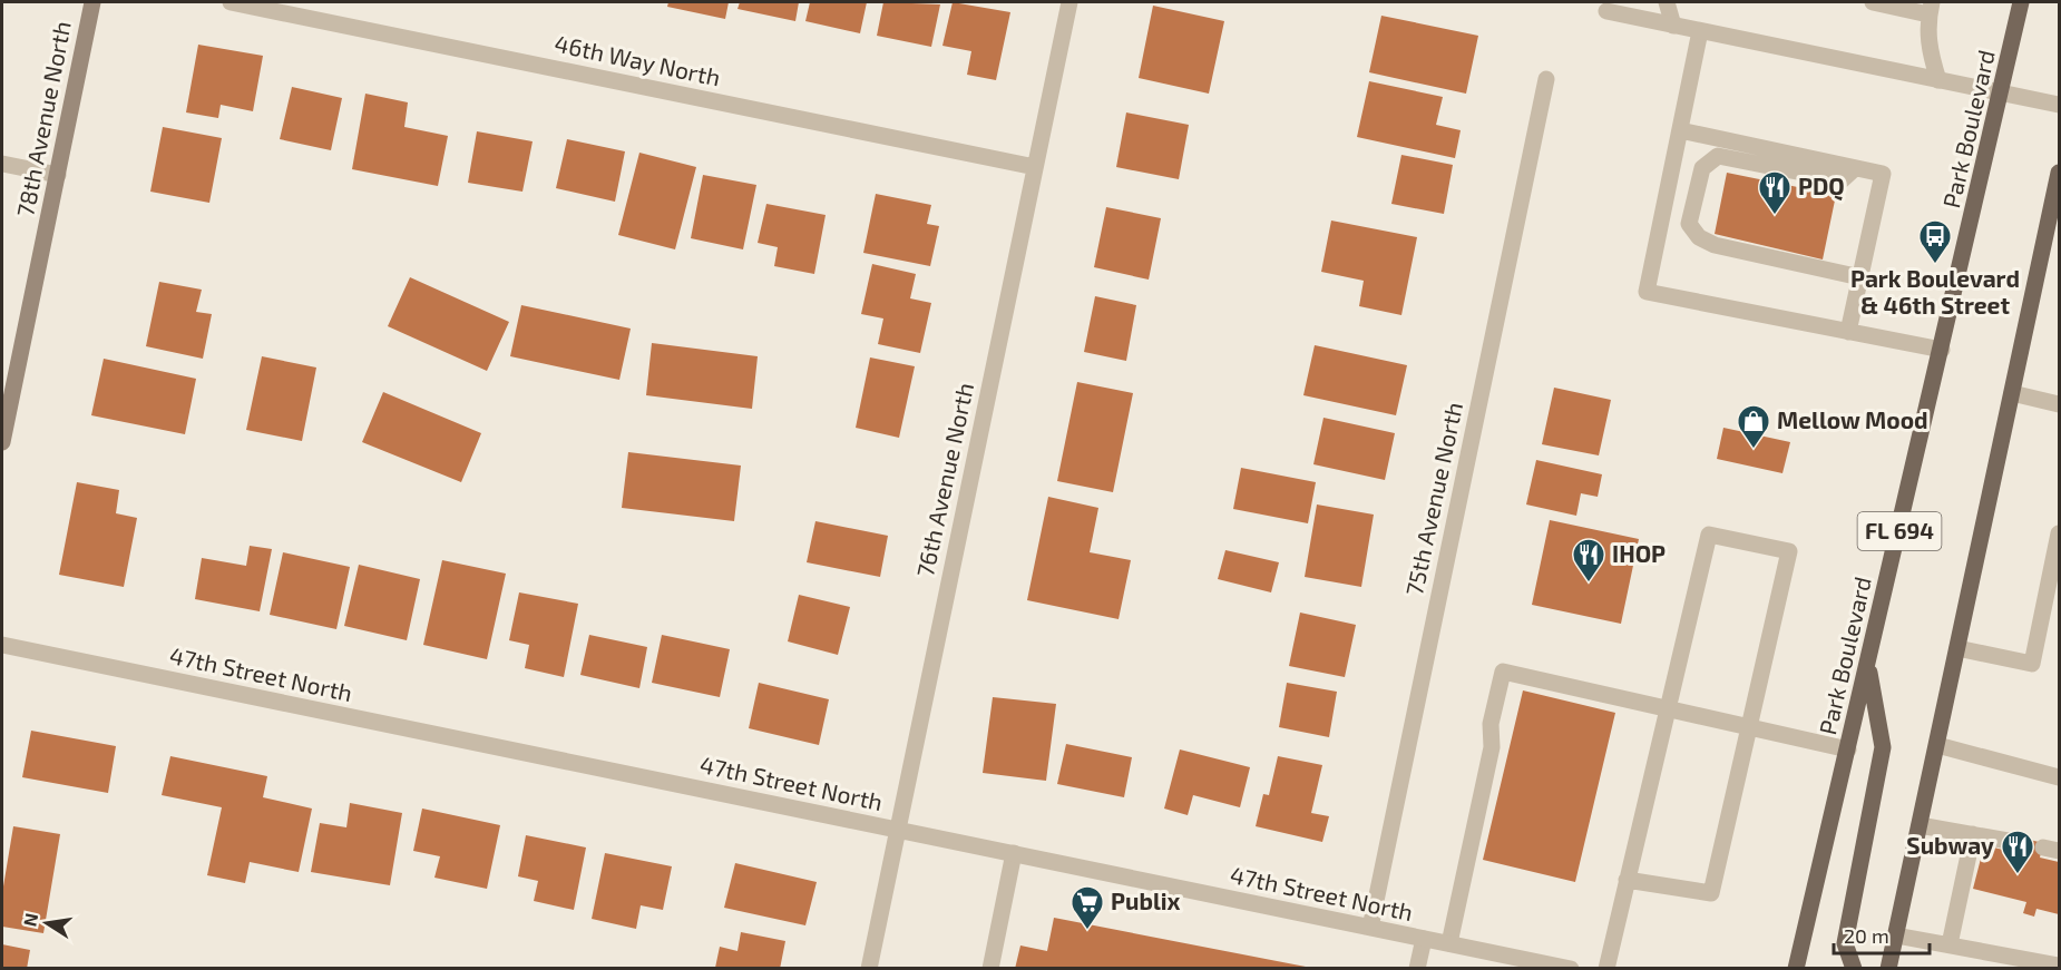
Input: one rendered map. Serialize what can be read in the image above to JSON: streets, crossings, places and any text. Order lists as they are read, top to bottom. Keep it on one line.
{"streets":{"main road":["Park Boulevard","FL 694"],"street":["46th Way North","78th Avenue North","76th Avenue North","75th Avenue North","47th Street North"]},"crossings":[["46th Way North","76th Avenue North"],["76th Avenue North","47th Street North"],["75th Avenue North","47th Street North"]],"places":{"restaurant":["PDQ","IHOP","Subway"],"bus stop":["Park Boulevard & 46th Street"],"shop":["Mellow Mood"],"supermarket":["Publix"]},"scale_bar":"20 m","north":"left"}
